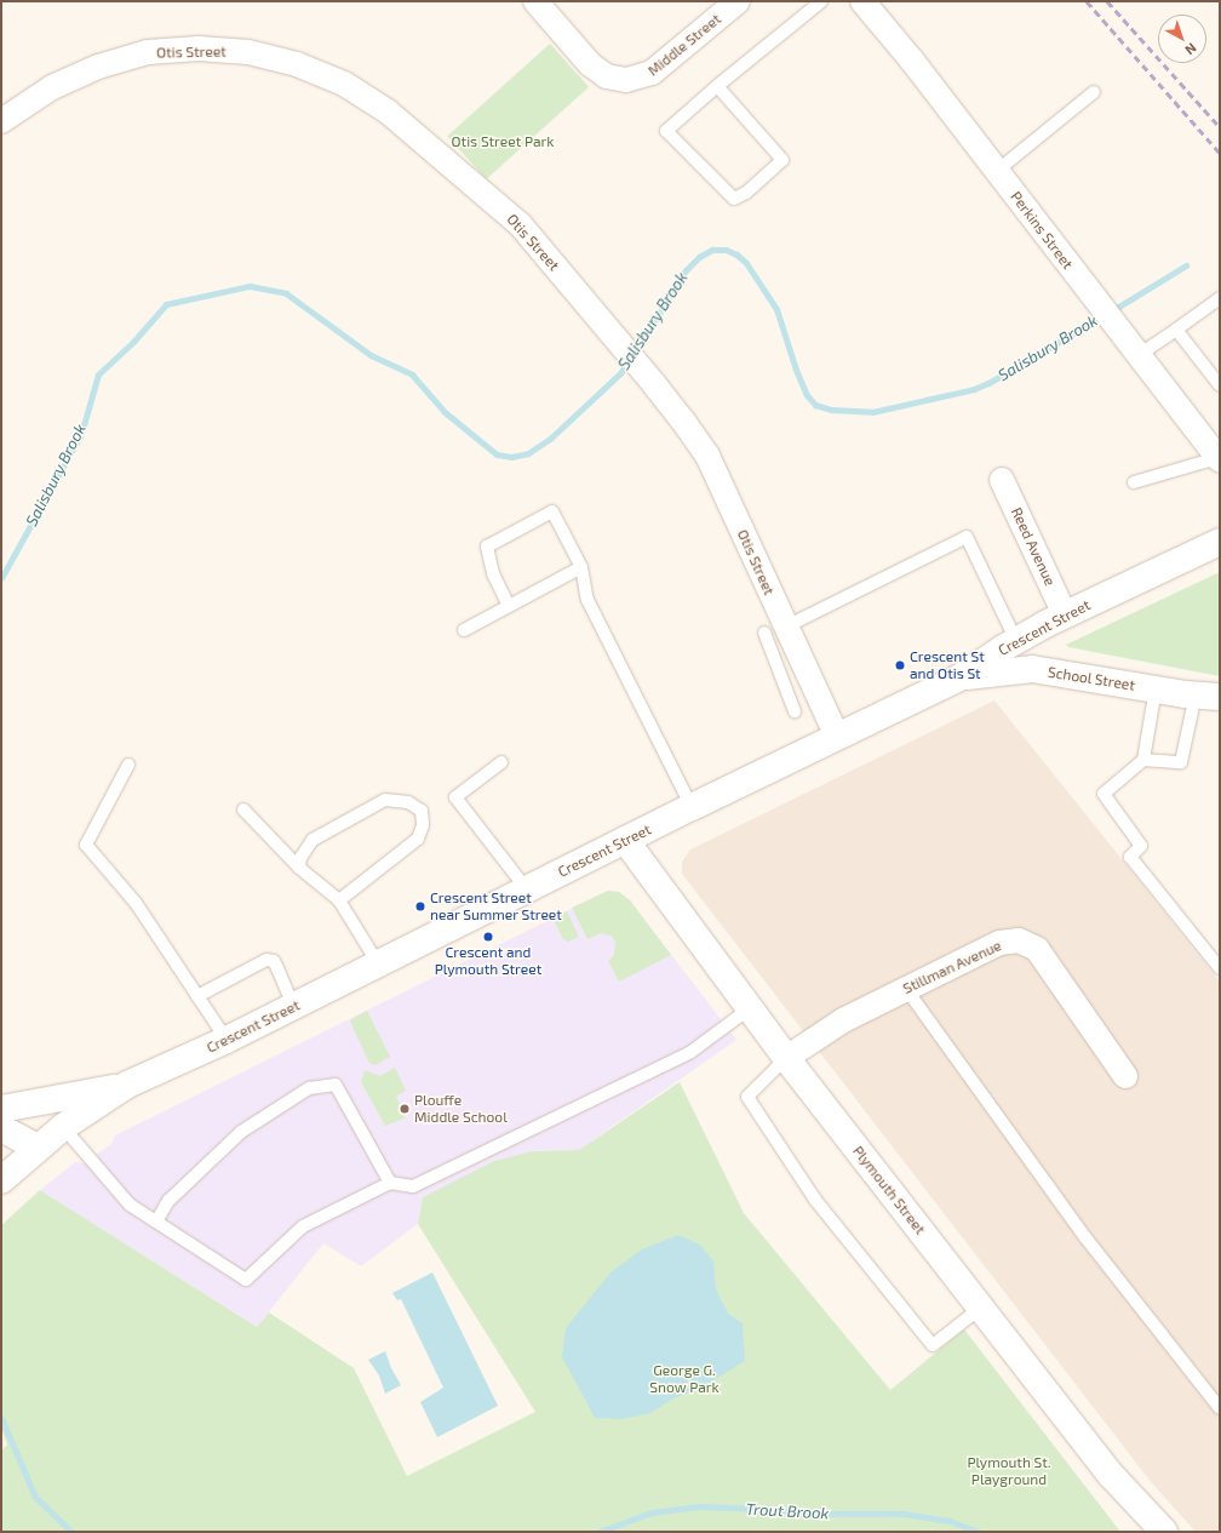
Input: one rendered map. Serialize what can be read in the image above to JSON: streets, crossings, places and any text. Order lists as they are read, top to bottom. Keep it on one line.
{"streets":{"main road":["Crescent Street","School Street","Plymouth Street"],"street":["Middle Street","Otis Street","Perkins Street","Reed Avenue","Stillman Avenue"]},"crossings":[["Otis Street","Crescent Street"],["Reed Avenue","Crescent Street"],["Crescent Street","School Street"],["Crescent Street","Plymouth Street"],["Stillman Avenue","Plymouth Street"]],"water":["Salisbury Brook","Trout Brook"],"parks":["Otis Street Park","George G. Snow Park","Plymouth St. Playground"],"places":["Crescent St and Otis St","Crescent Street near Summer Street","Crescent and Plymouth Street","Plouffe Middle School"],"north":"bottom right"}
